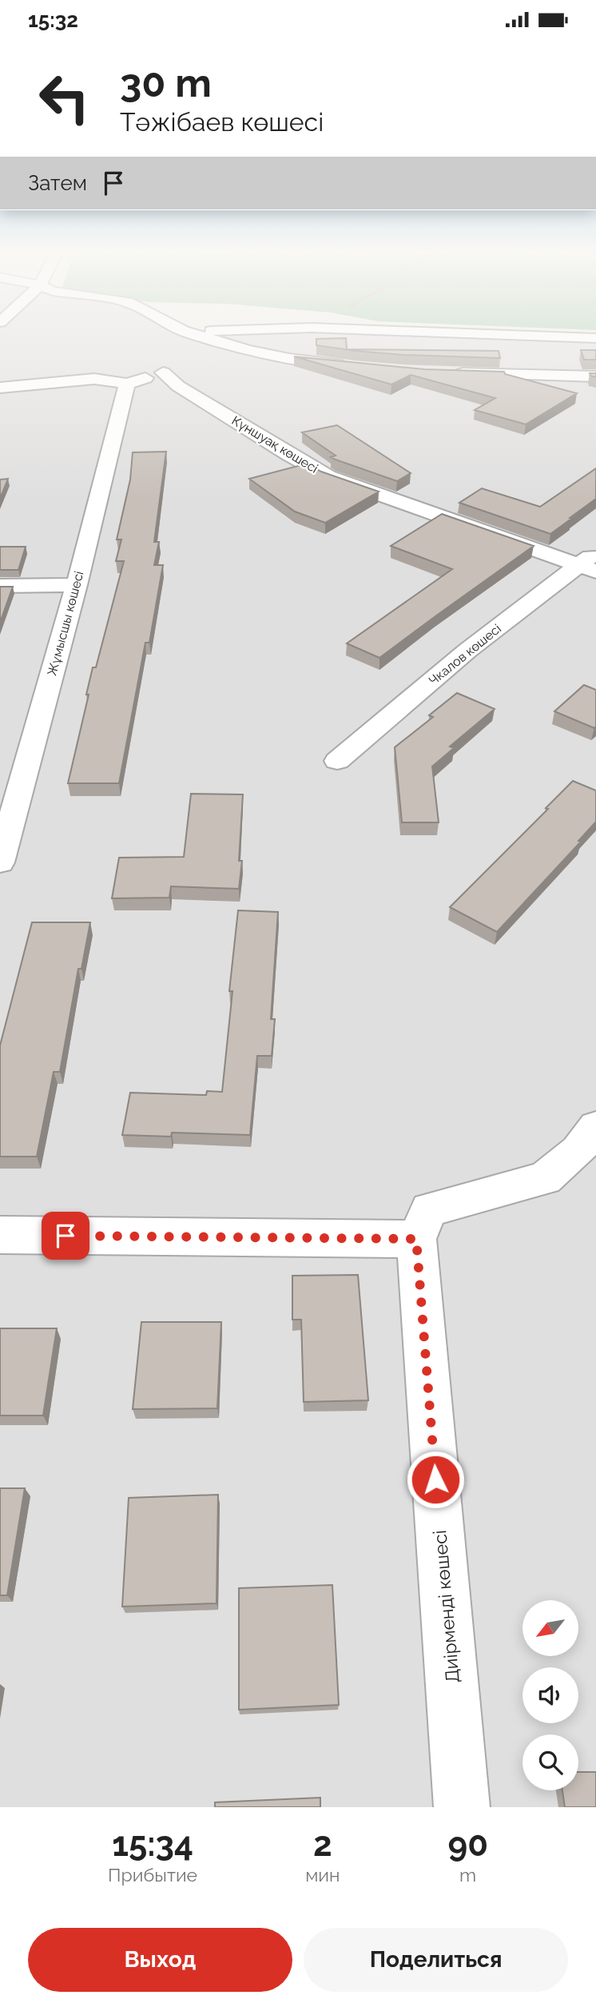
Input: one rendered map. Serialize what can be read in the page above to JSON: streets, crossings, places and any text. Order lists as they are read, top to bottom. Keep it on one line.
{"streets":{"street":["Күншуақ көшесі","Жұмысшы көшесі","Чкалов көшесі","Диірменді көшесі"]},"crossings":[["Күншуақ көшесі","Чкалов көшесі"]],"north":"bottom left","page":{"status":"15:32","turn":["30 m","Тәжібаев көшесі"],"then":"Затем","eta":["15:34","Прибытие","2","мин","90","m"],"buttons":["Выход","Поделиться"]}}
